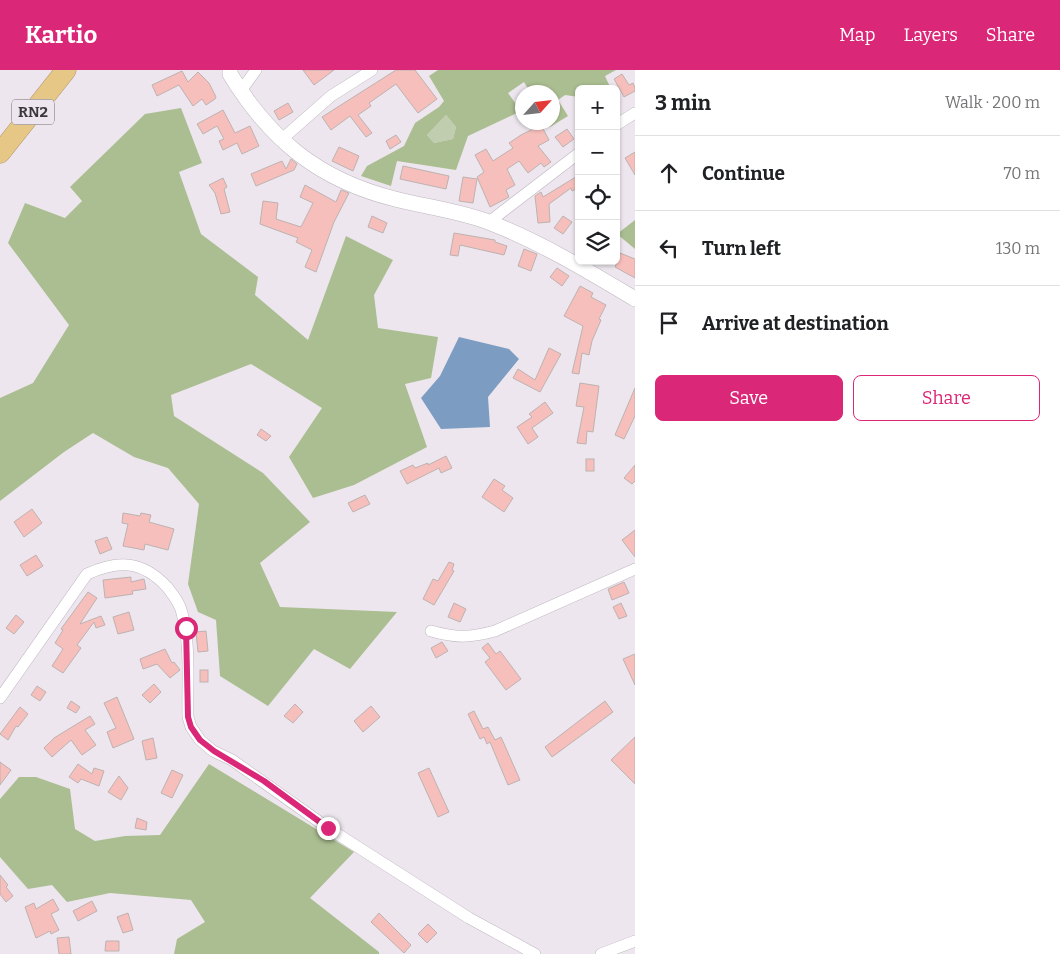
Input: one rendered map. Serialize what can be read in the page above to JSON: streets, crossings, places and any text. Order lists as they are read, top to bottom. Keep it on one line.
{"streets":{"highway":["RN2"]},"north":"top right","page":{"header":"Kartio","nav":["Map","Layers","Share"],"heading":["3 min","Walk · 200 m"],"map_buttons":["+","−"],"list":[["Continue","70 m"],["Turn left","130 m"],"Arrive at destination"],"buttons":["Save","Share"]}}
